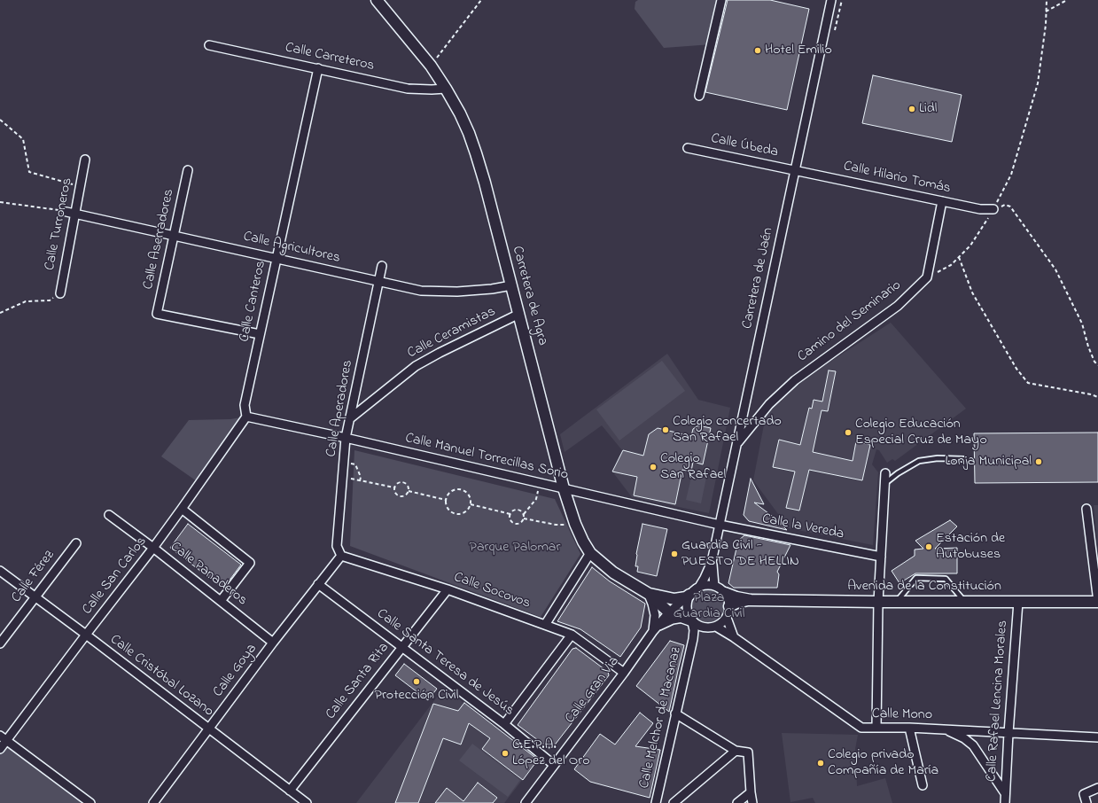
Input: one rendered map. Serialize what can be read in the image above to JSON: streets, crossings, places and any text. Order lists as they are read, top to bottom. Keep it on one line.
{"streets":{"street":["Calle Carreteros","Calle Úbeda","Calle Hilario Tomás","Calle Turroneros","Calle Aserradores","Calle Agricultores","Carretera de Jaén","Carretera de Agra","Calle Canteros","Camino del Seminario","Calle Ceramistas","Calle Aperadores","Calle Manuel Torrecillas Sorio","Calle la Vereda","Calle Panaderos","Calle San Carlos","Calle Férez","Avenida de la Constitución","Calle Socovos","Calle Santa Teresa de Jesús","Calle Goya","Calle Cristóbal Lozano","Calle Santa Rita","Calle Gran Via","Calle Rafael Lencina Morales","Calle Mono","Calle Melchor de Macanaz"]},"crossings":[["Calle Carreteros","Carretera de Agra"],["Calle Carreteros","Calle Canteros"],["Calle Úbeda","Calle Hilario Tomás"],["Calle Úbeda","Carretera de Jaén"],["Calle Hilario Tomás","Carretera de Jaén"],["Calle Turroneros","Calle Agricultores"],["Calle Aserradores","Calle Agricultores"],["Calle Aserradores","Calle Canteros"],["Calle Agricultores","Carretera de Agra"],["Calle Agricultores","Calle Canteros"],["Calle Agricultores","Calle Aperadores"],["Carretera de Jaén","Carretera de Agra"],["Carretera de Jaén","Camino del Seminario"],["Carretera de Jaén","Calle Manuel Torrecillas Sorio"],["Carretera de Jaén","Calle la Vereda"],["Carretera de Jaén","Avenida de la Constitución"],["Carretera de Jaén","Calle Gran Via"],["Carretera de Jaén","Calle Mono"],["Carretera de Jaén","Calle Melchor de Macanaz"],["Carretera de Agra","Calle Ceramistas"],["Carretera de Agra","Calle Manuel Torrecillas Sorio"],["Carretera de Agra","Avenida de la Constitución"],["Carretera de Agra","Calle Gran Via"],["Carretera de Agra","Calle Mono"],["Carretera de Agra","Calle Melchor de Macanaz"],["Calle Canteros","Calle Manuel Torrecillas Sorio"],["Calle Canteros","Calle San Carlos"],["Calle Ceramistas","Calle Aperadores"],["Calle Aperadores","Calle Manuel Torrecillas Sorio"],["Calle Aperadores","Calle Socovos"],["Calle Aperadores","Calle Goya"],["Calle Manuel Torrecillas Sorio","Calle la Vereda"],["Calle Manuel Torrecillas Sorio","Calle San Carlos"],["Calle Panaderos","Calle San Carlos"],["Calle Panaderos","Calle Goya"],["Calle San Carlos","Calle Cristóbal Lozano"],["Calle Férez","Calle Cristóbal Lozano"],["Avenida de la Constitución","Calle Gran Via"],["Avenida de la Constitución","Calle Rafael Lencina Morales"],["Avenida de la Constitución","Calle Mono"],["Avenida de la Constitución","Calle Melchor de Macanaz"],["Calle Socovos","Calle Goya"],["Calle Socovos","Calle Santa Rita"],["Calle Socovos","Calle Gran Via"],["Calle Santa Teresa de Jesús","Calle Goya"],["Calle Santa Teresa de Jesús","Calle Santa Rita"],["Calle Santa Teresa de Jesús","Calle Gran Via"],["Calle Goya","Calle Cristóbal Lozano"],["Calle Cristóbal Lozano","Calle Santa Rita"],["Calle Gran Via","Calle Mono"],["Calle Gran Via","Calle Melchor de Macanaz"],["Calle Rafael Lencina Morales","Calle Mono"],["Calle Mono","Calle Melchor de Macanaz"]],"parks":["Parque Palomar","Plaza Guardia Civil"],"places":["Hotel Emilio","Lidl","Colegio concertado San Rafael","Colegio Educación Especial Cruz de Mayo","Lonja Municipal","Colegio San Rafael","Estación de Autobuses","Guardia Civil - PUESTO DE HELLIN","Protección Civil","C.E.P.A. López del Oro","Colegio privado Compañía de María"]}
